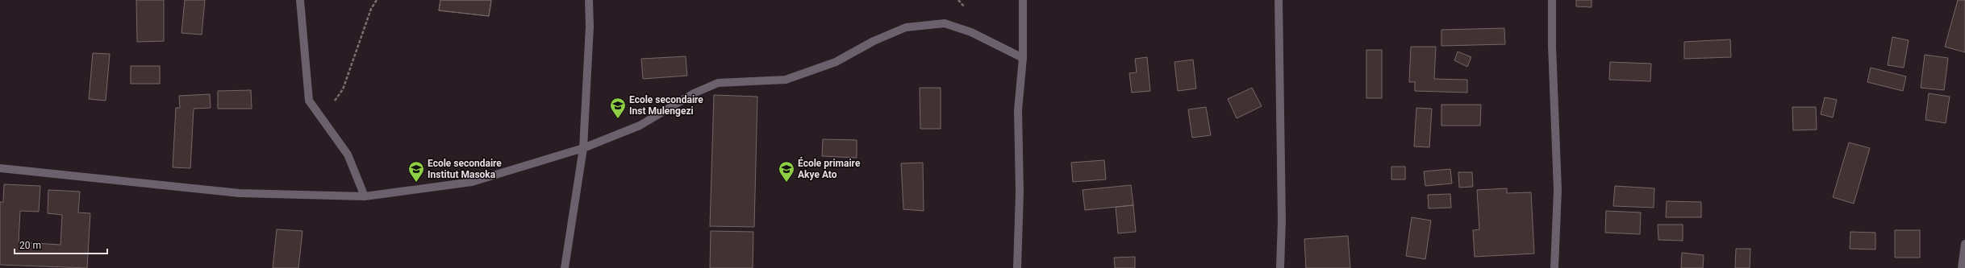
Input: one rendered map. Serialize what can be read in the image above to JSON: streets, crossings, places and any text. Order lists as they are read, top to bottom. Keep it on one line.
{"places":{"school or university":["Ecole secondaire Inst Mulengezi","Ecole secondaire Institut Masoka","École primaire Akye Ato"]},"scale_bar":"20 m"}
